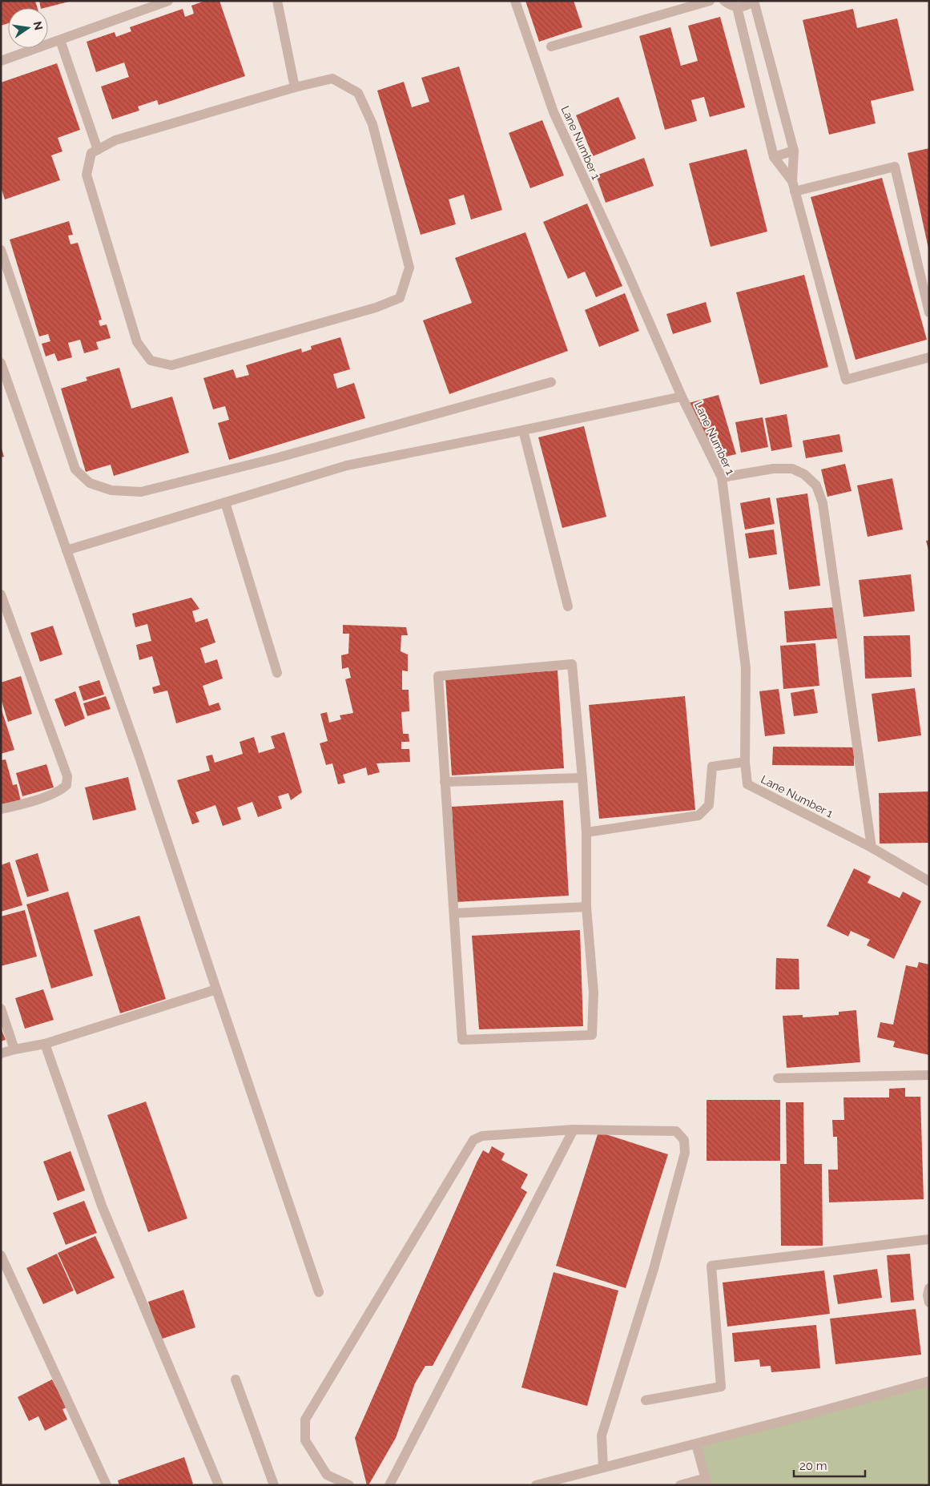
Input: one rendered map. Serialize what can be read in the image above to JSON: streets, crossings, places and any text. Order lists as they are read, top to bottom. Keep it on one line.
{"streets":{"street":["Lane Number 1"]},"scale_bar":"20 m","north":"right"}
